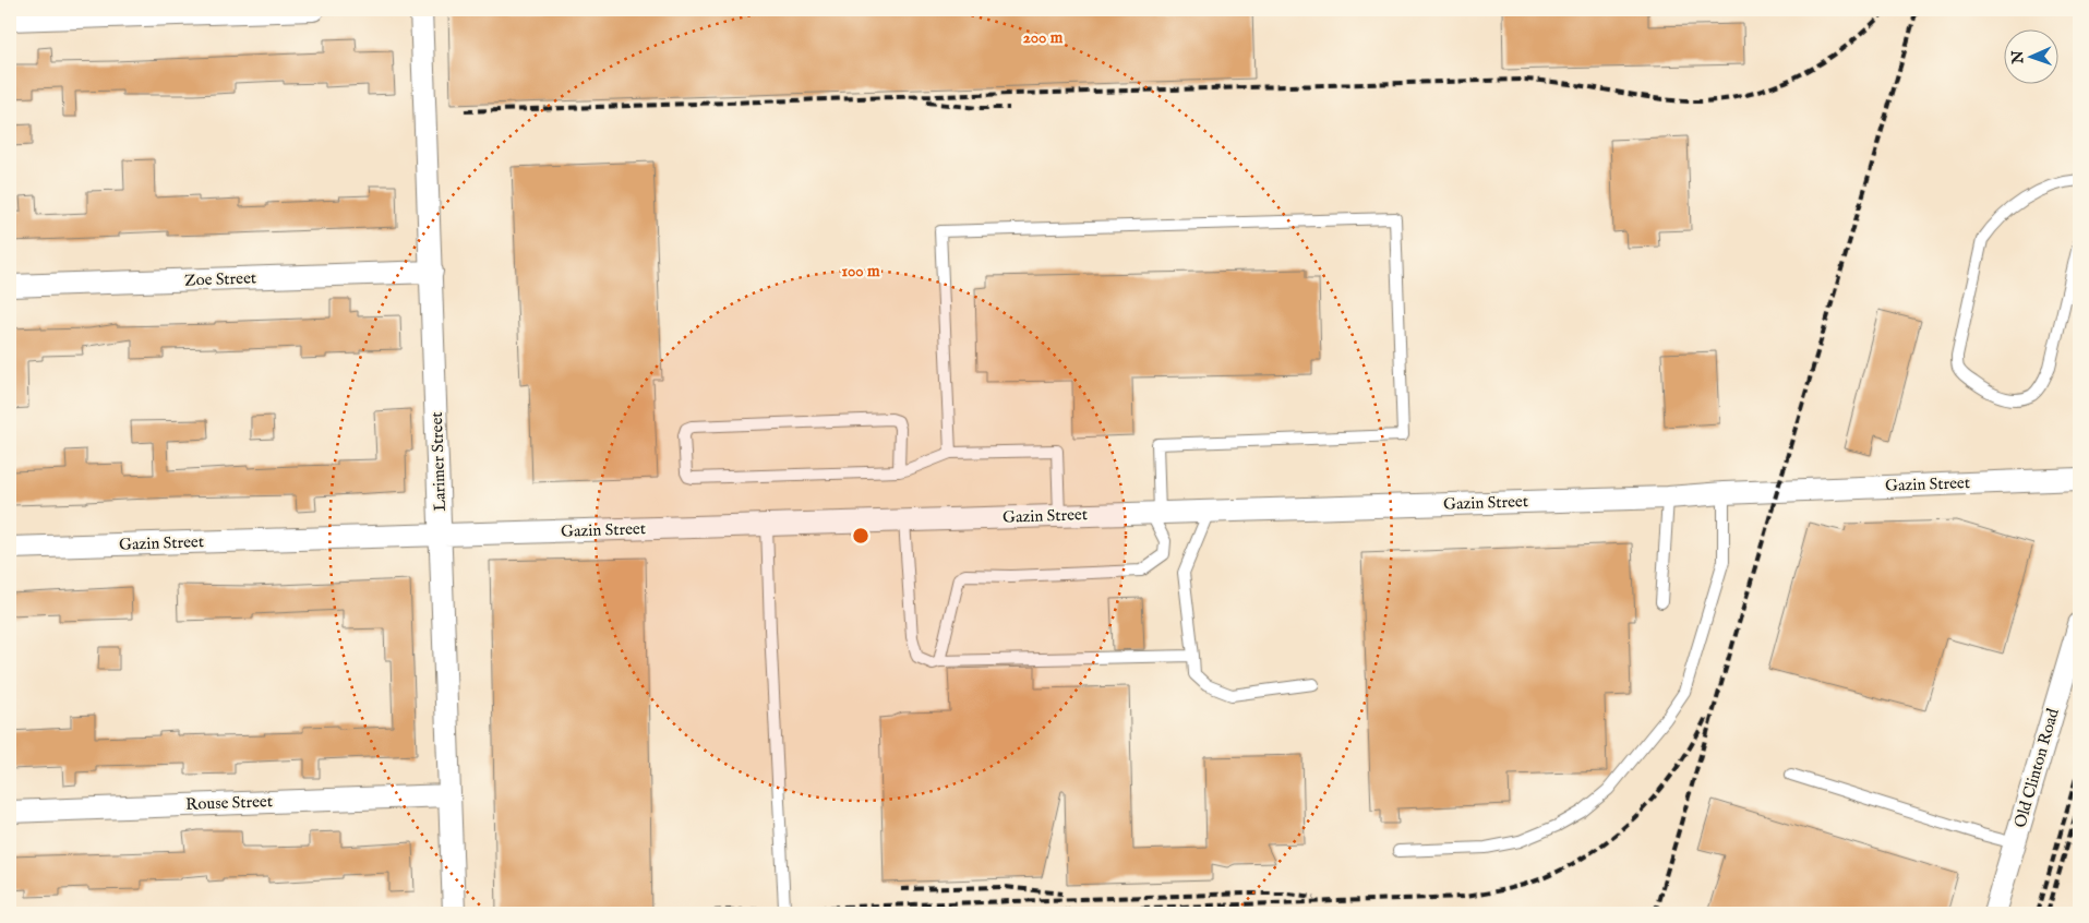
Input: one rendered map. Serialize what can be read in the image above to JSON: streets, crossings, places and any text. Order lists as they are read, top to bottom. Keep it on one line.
{"streets":{"street":["Zoe Street","Larimer Street","Gazin Street","Old Clinton Road","Rouse Street"]},"crossings":[["Zoe Street","Larimer Street"],["Larimer Street","Gazin Street"],["Larimer Street","Rouse Street"]],"north":"left","rings":["200 m","100 m"]}
